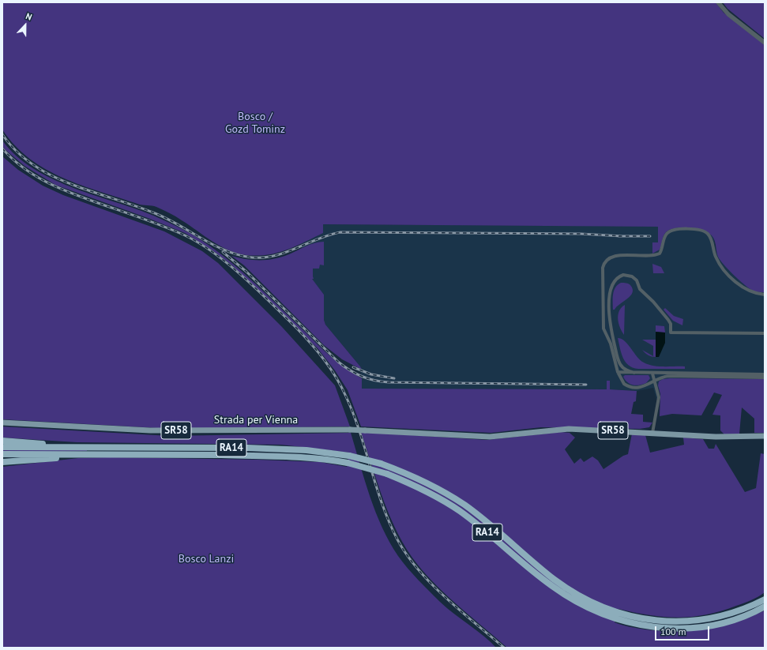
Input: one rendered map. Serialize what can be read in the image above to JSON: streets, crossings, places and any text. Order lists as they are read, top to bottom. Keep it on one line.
{"streets":{"highway":["RA14"],"main road":["Strada per Vienna","SR58"]},"crossings":[["Strada per Vienna","SR58"]],"parks":["Bosco / Gozd Tominz","Bosco Lanzi"],"scale_bar":"100 m","north":"top"}
